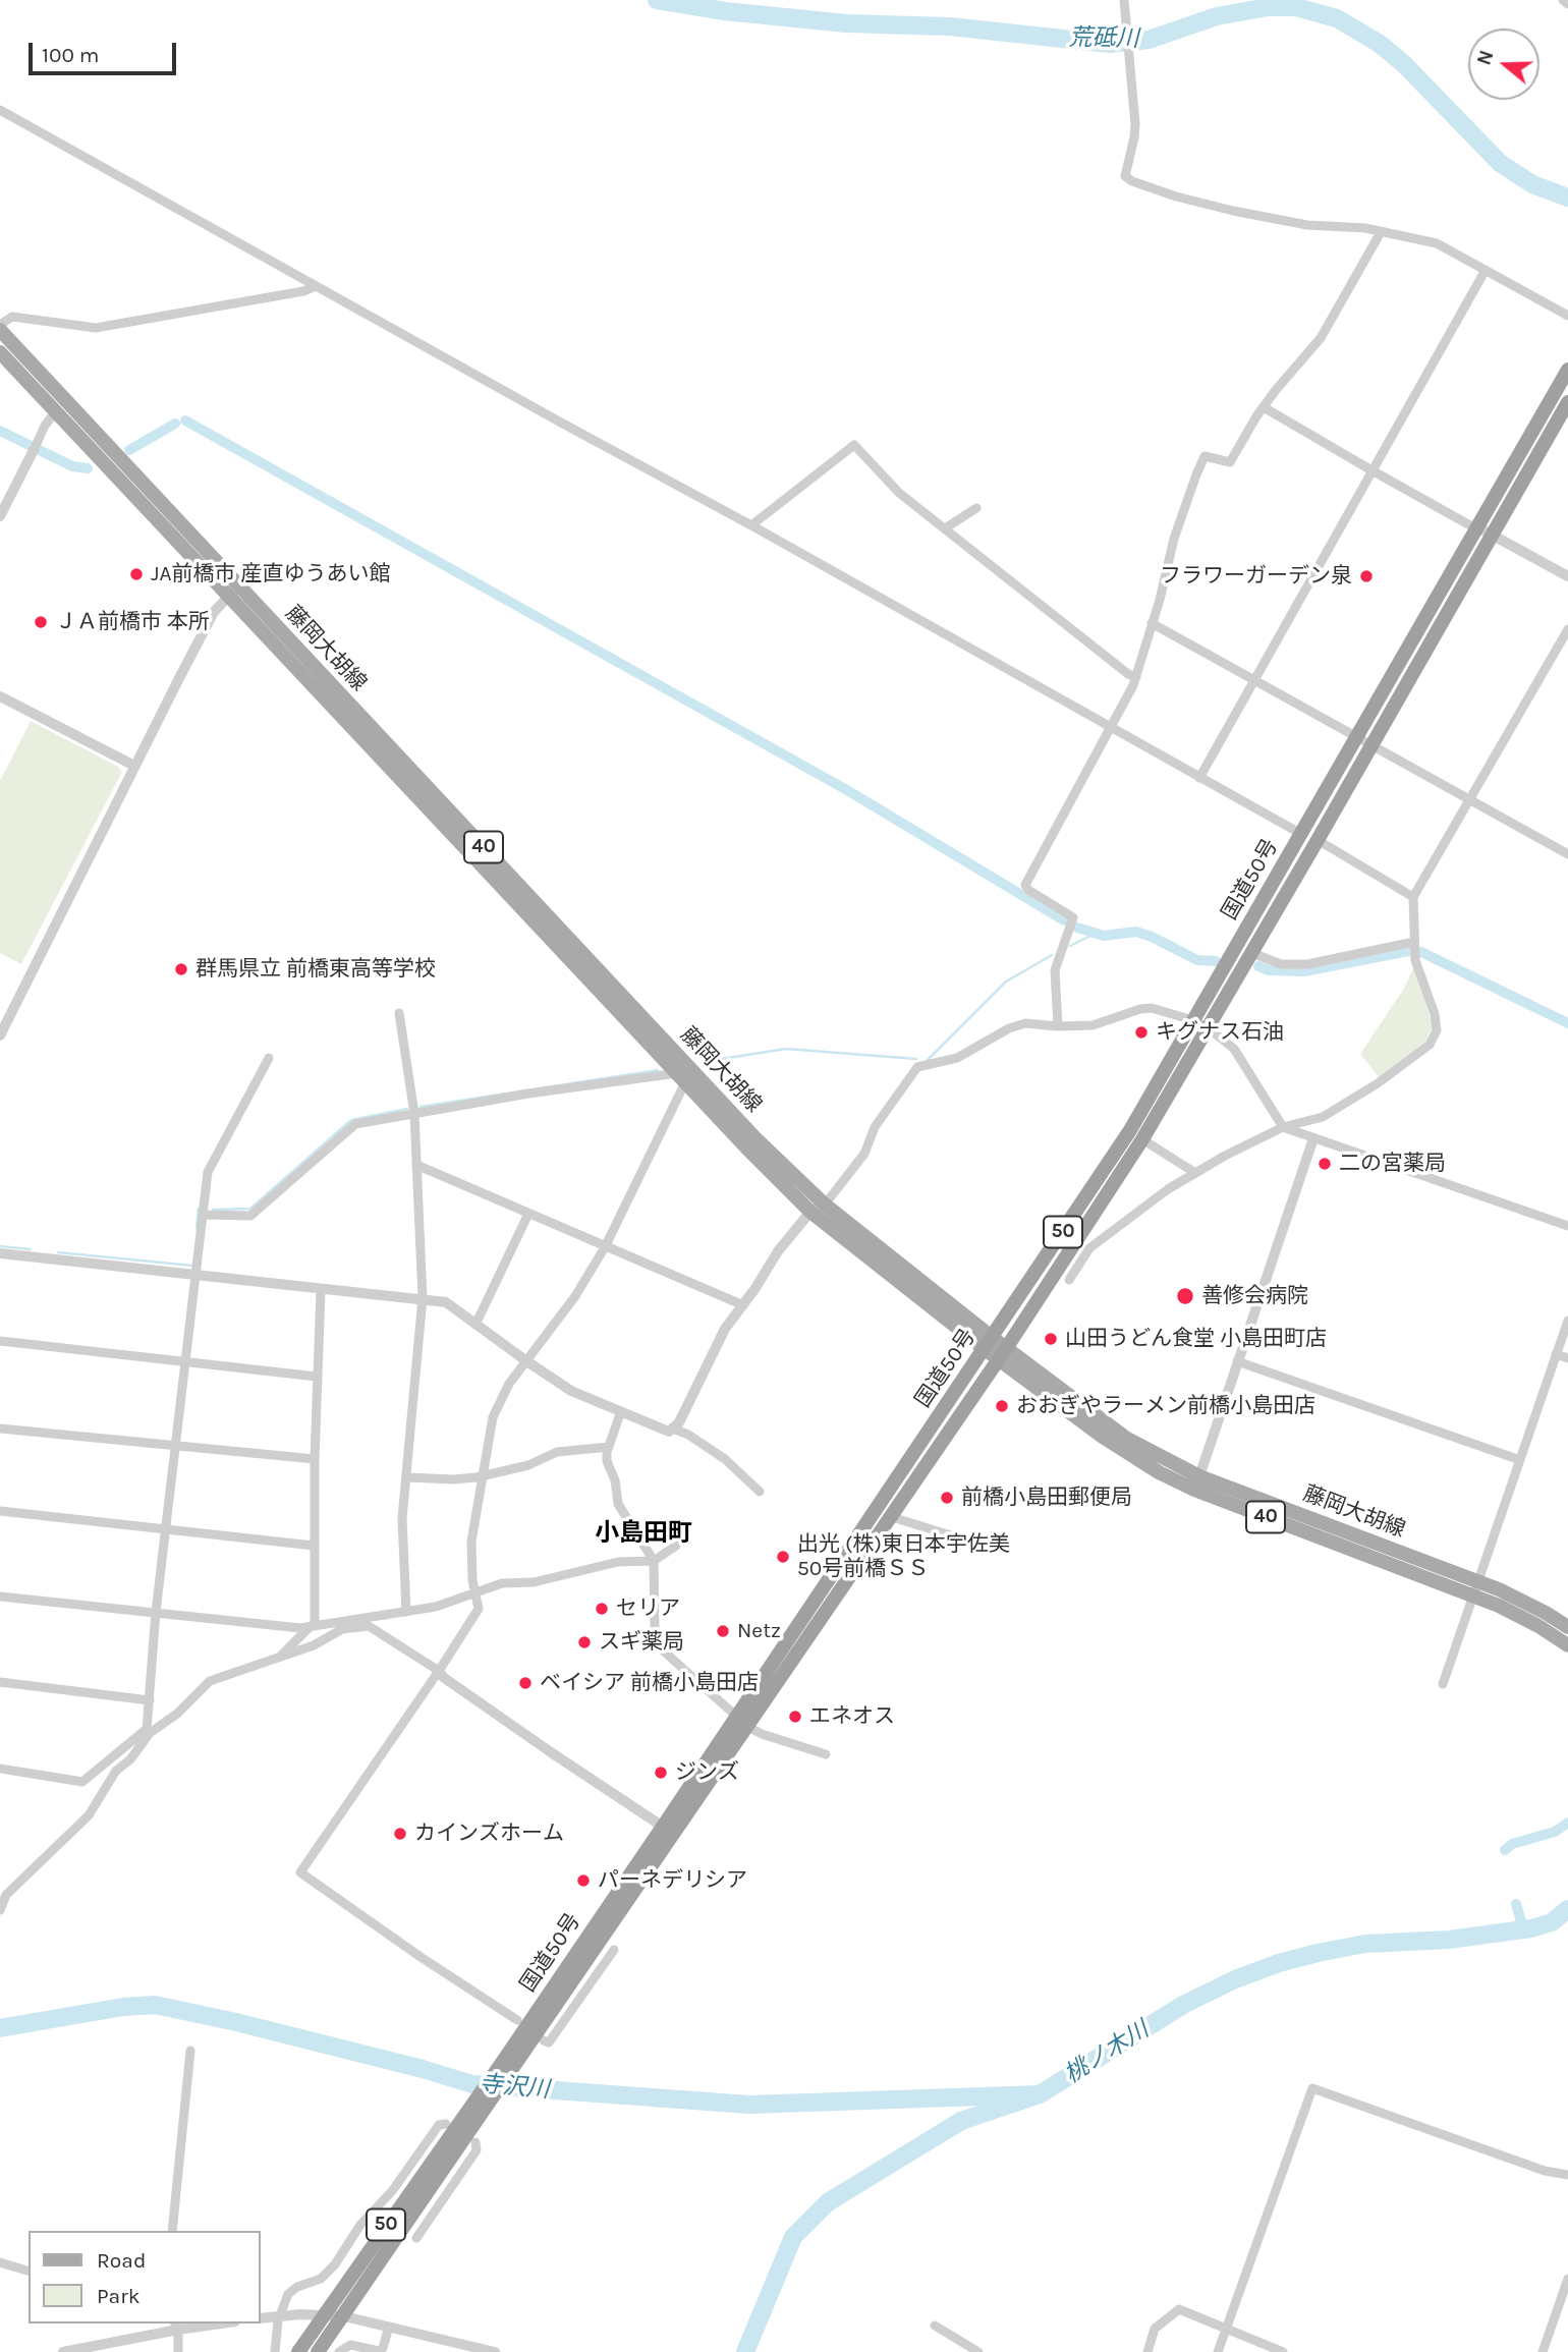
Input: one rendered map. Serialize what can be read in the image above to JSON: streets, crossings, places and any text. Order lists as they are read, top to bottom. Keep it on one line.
{"streets":{"highway":["国道50号","50"],"main road":["藤岡大胡線","40"]},"crossings":[["藤岡大胡線","国道50号"]],"districts":["小島田町"],"water":["荒砥川","桃ノ木川","寺沢川"],"places":["JA前橋市 産直ゆうあい館","フラワーガーデン泉","ＪＡ前橋市 本所","群馬県立 前橋東高等学校","キグナス石油","二の宮薬局","善修会病院","山田うどん食堂 小島田町店","おおぎやラーメン前橋小島田店","前橋小島田郵便局","出光 (株)東日本宇佐美 50号前橋ＳＳ","セリア","Netz","スギ薬局","ベイシア 前橋小島田店","エネオス","ジンズ","カインズホーム","パーネデリシア"],"legend":["Road","Park"],"scale_bar":"100 m","north":"left"}
